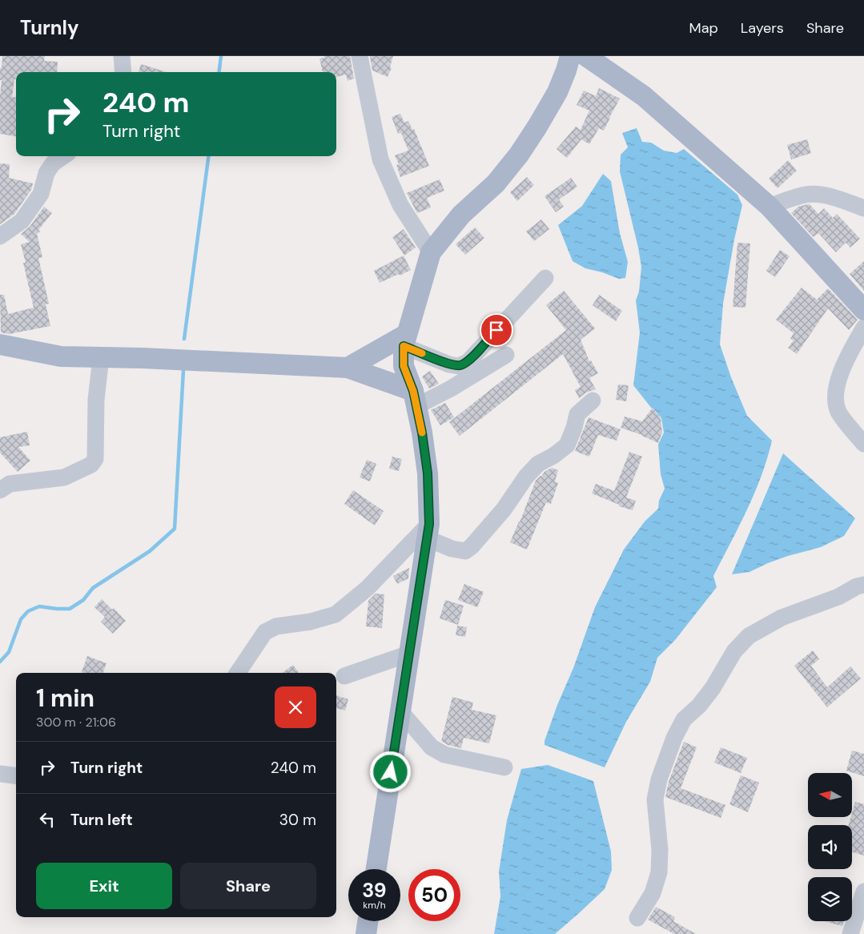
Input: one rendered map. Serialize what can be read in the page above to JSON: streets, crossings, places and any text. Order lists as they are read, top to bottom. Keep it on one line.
{"north":"left","page":{"header":"Turnly","nav":["Map","Layers","Share"],"turn":["240 m","Turn right"],"heading":["1 min","300 m · 21:06"],"list":[{"name":"Turn right","value":"240 m"},{"name":"Turn left","value":"30 m"}],"buttons":["Exit","Share"],"speed":"39 km/h","limit":"50"}}
